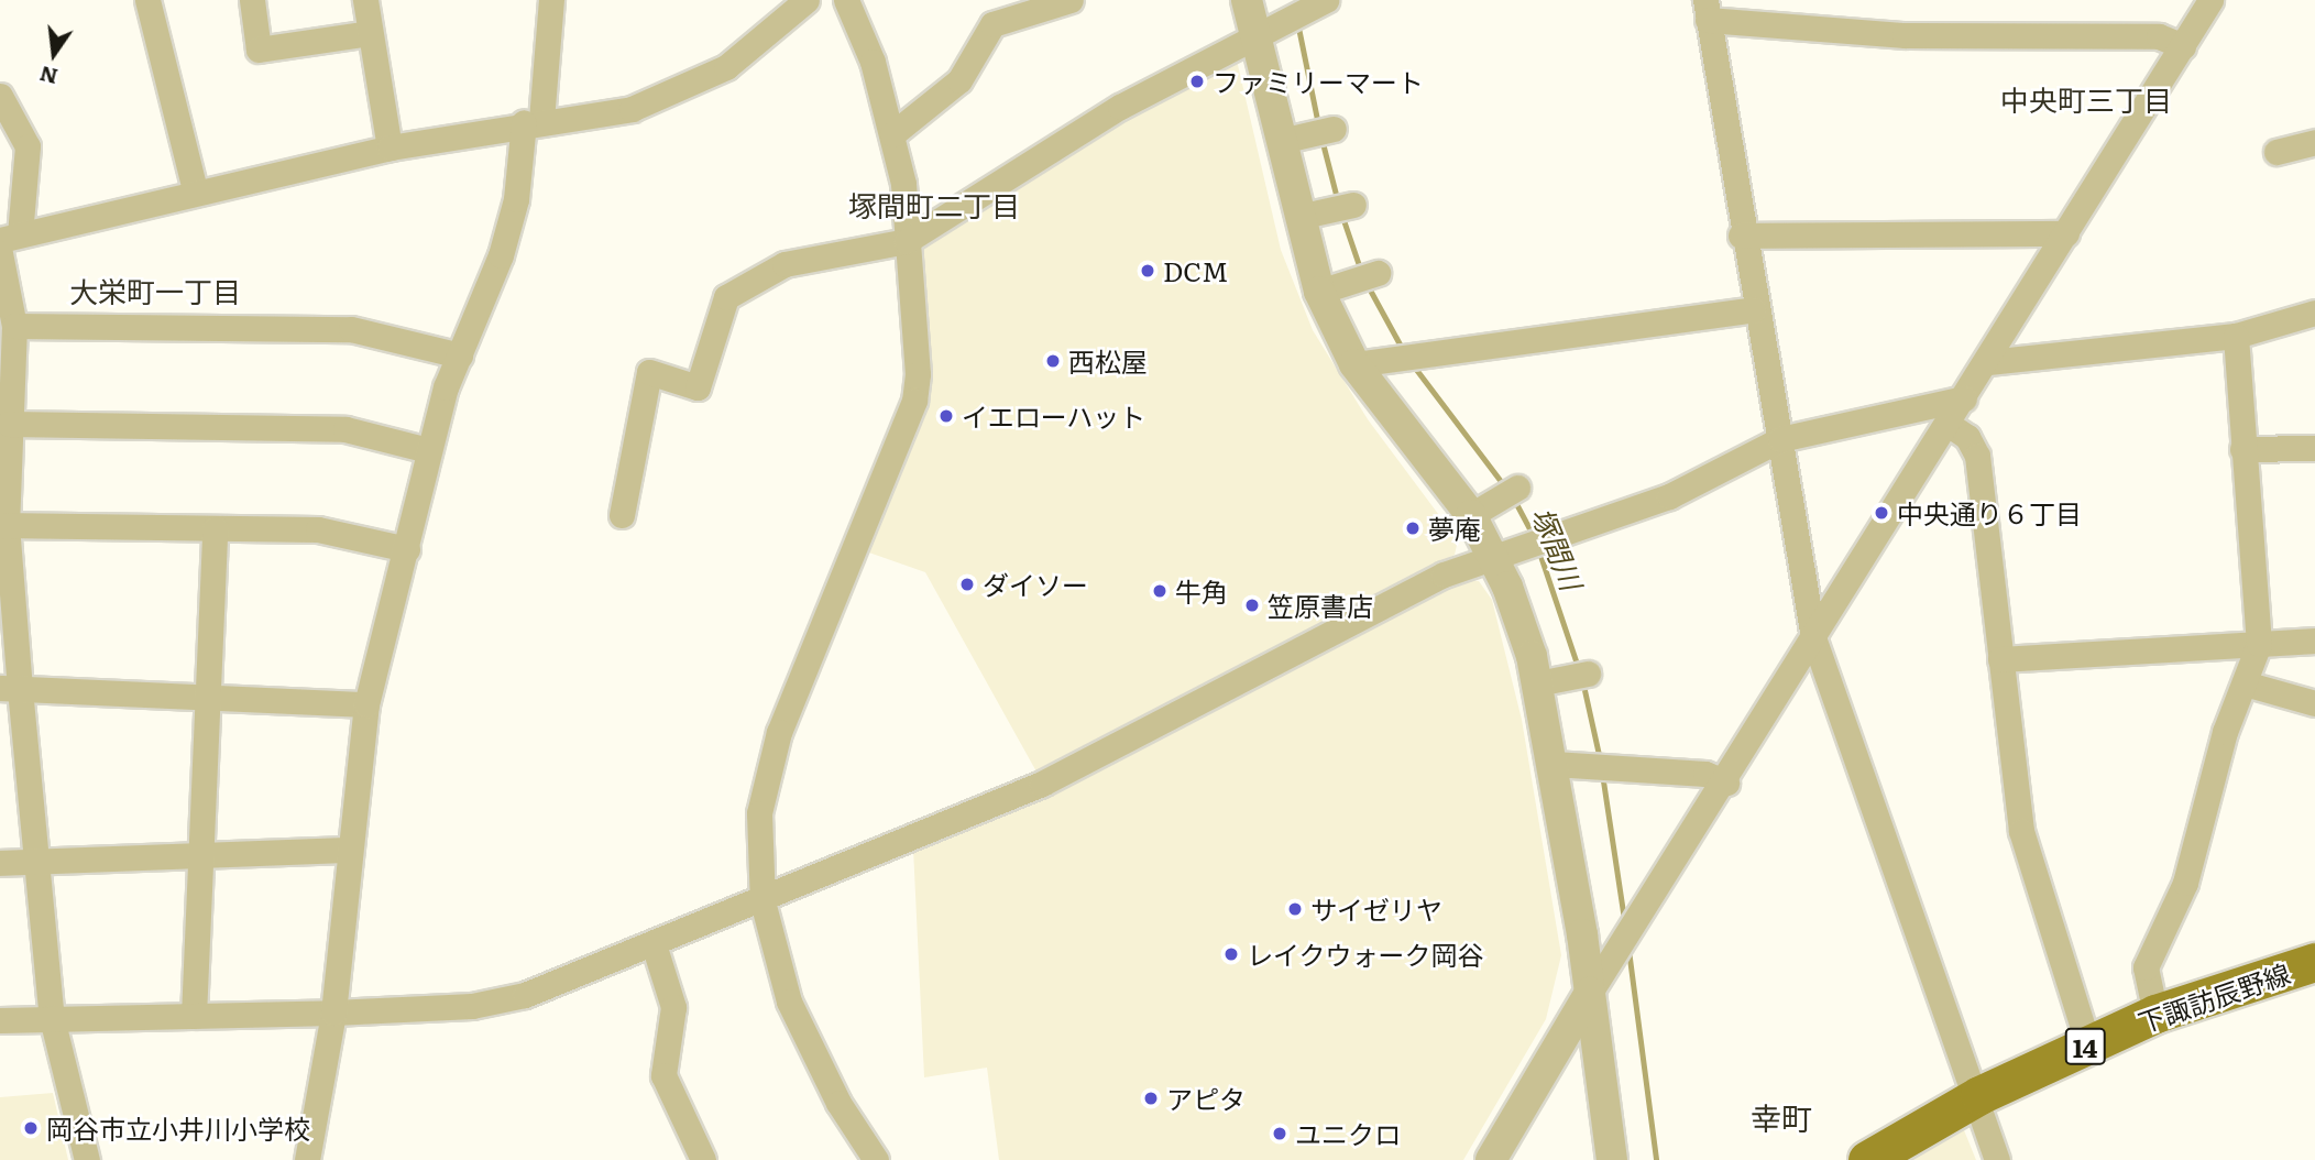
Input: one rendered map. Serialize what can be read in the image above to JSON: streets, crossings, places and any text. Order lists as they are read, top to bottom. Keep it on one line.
{"streets":{"main road":["下諏訪辰野線","14"]},"districts":["中央町三丁目","塚間町二丁目","大栄町一丁目","幸町"],"water":["塚間川"],"places":["ファミリーマート","DCM","西松屋","イエローハット","中央通り６丁目","夢庵","ダイソー","牛角","笠原書店","サイゼリヤ","レイクウォーク岡谷","アピタ","岡谷市立小井川小学校","ユニクロ"],"north":"bottom"}
